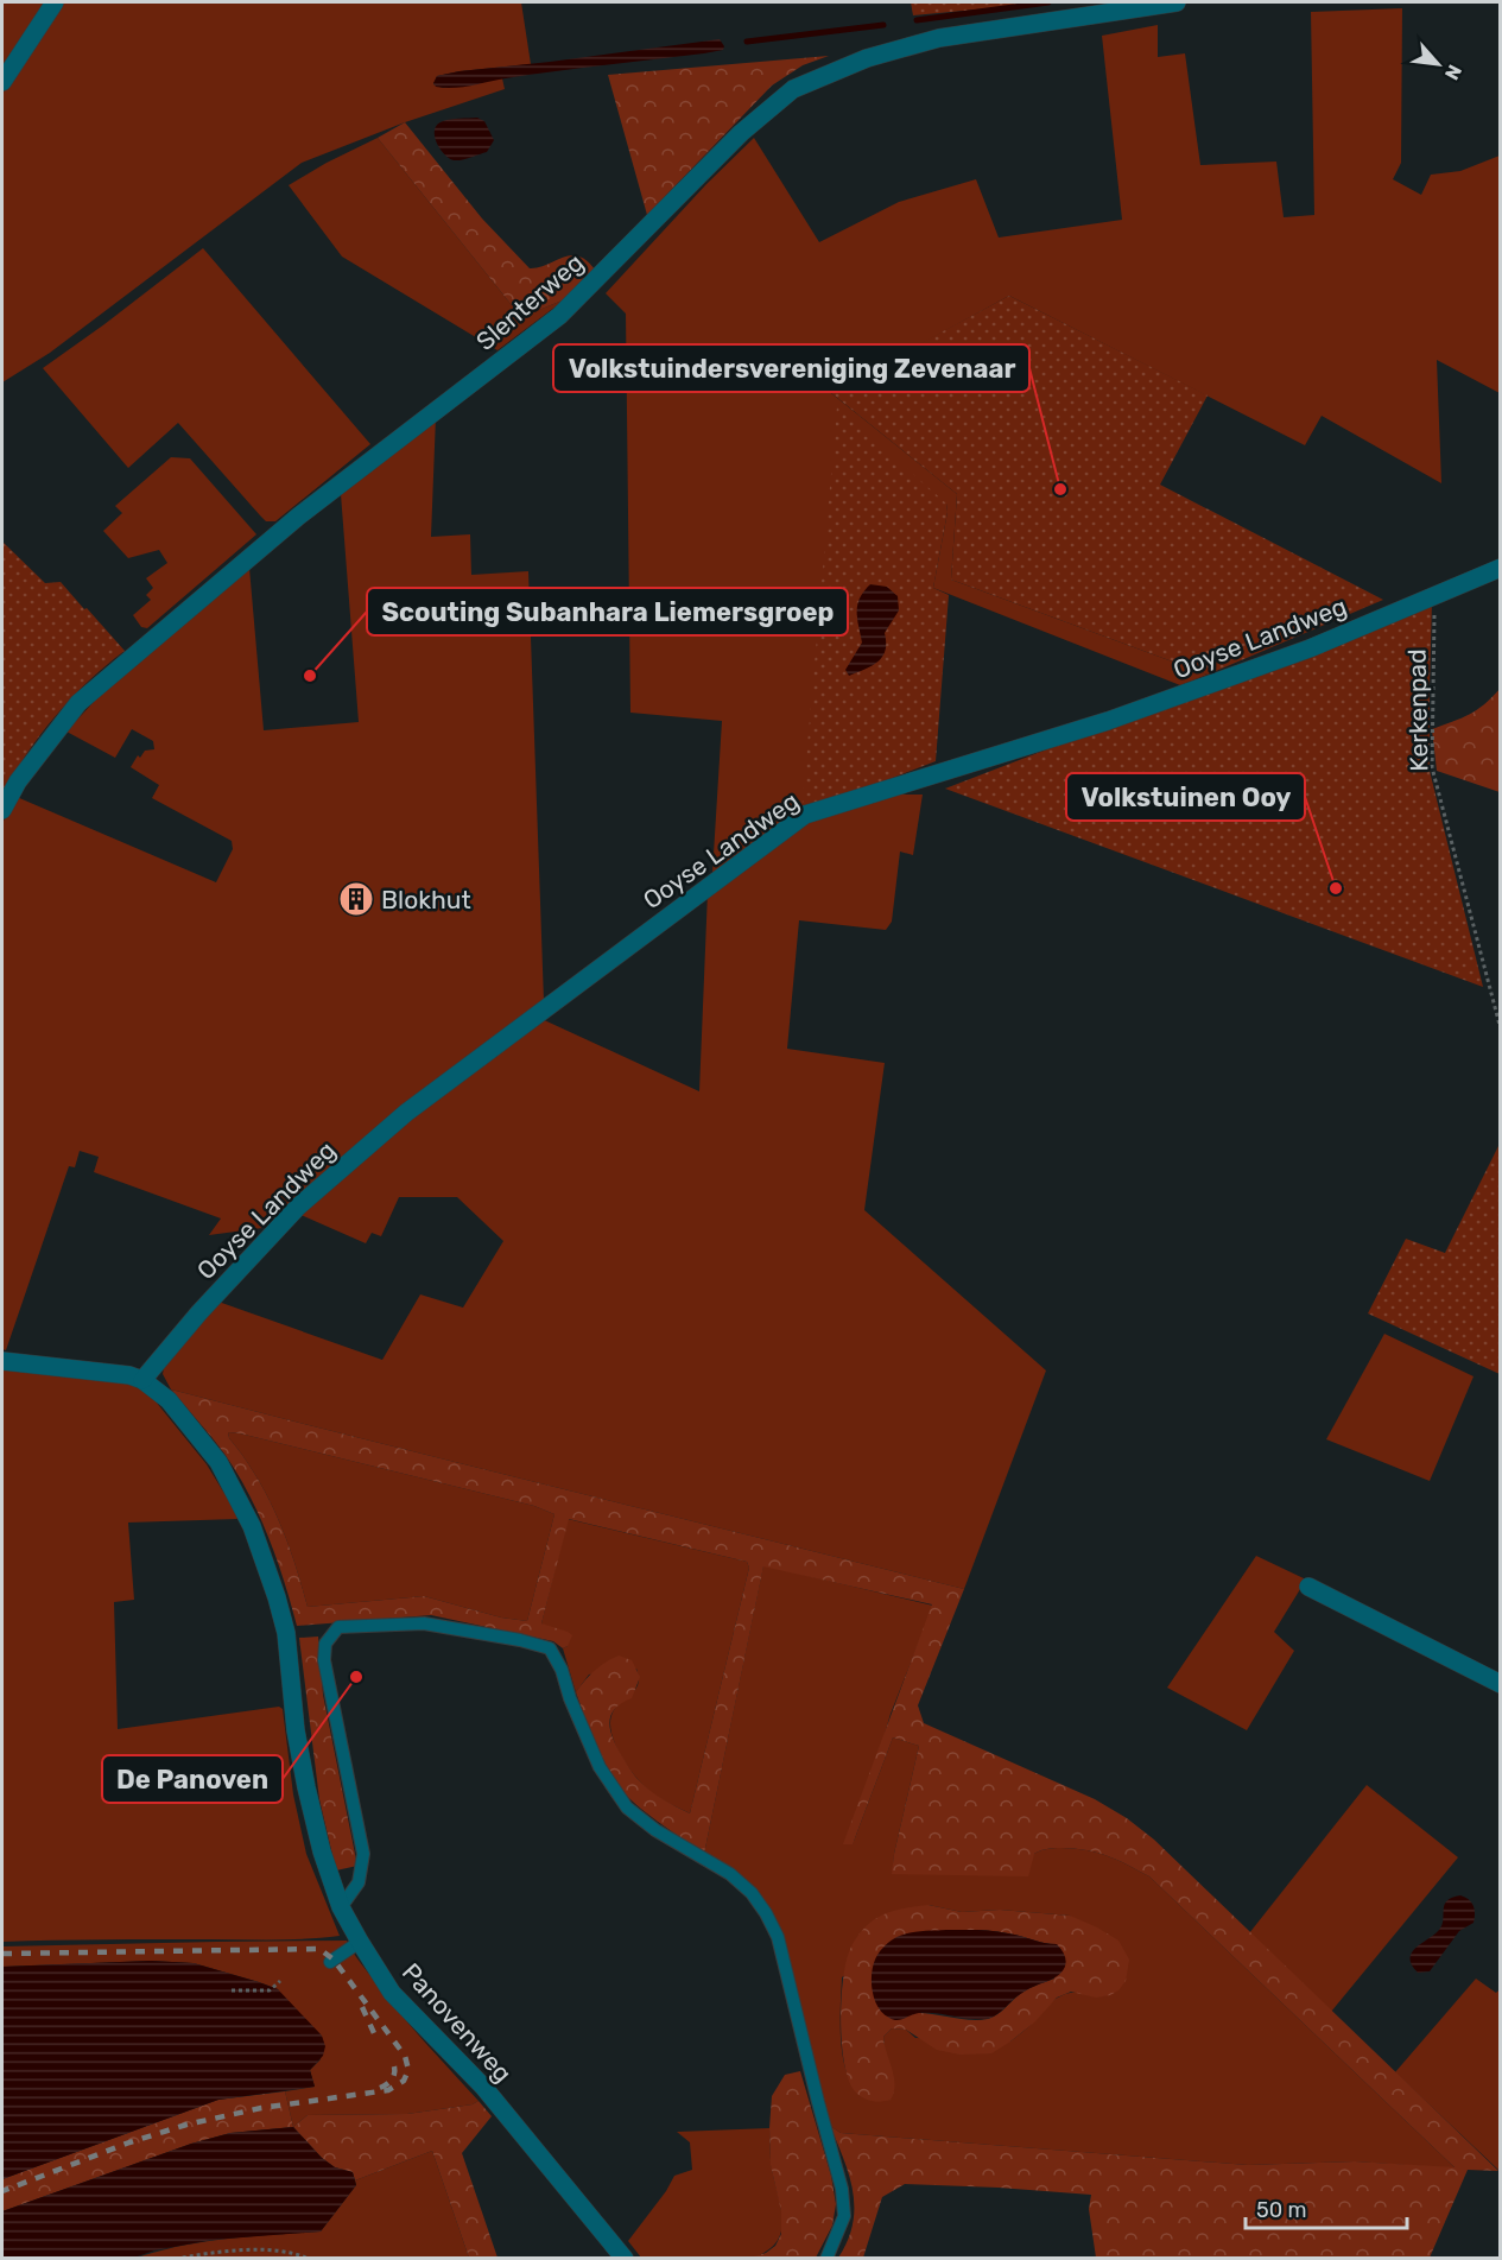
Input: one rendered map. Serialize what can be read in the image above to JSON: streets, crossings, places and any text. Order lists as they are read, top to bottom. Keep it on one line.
{"streets":{"street":["Slenterweg","Ooyse Landweg","Panovenweg"],"path":["Kerkenpad"]},"crossings":[["Ooyse Landweg","Kerkenpad"],["Ooyse Landweg","Panovenweg"]],"places":{"other":["Volkstuindersvereniging Zevenaar","Scouting Subanhara Liemersgroep","Volkstuinen Ooy","De Panoven"],"building":["Blokhut"]},"scale_bar":"50 m","north":"bottom right"}
